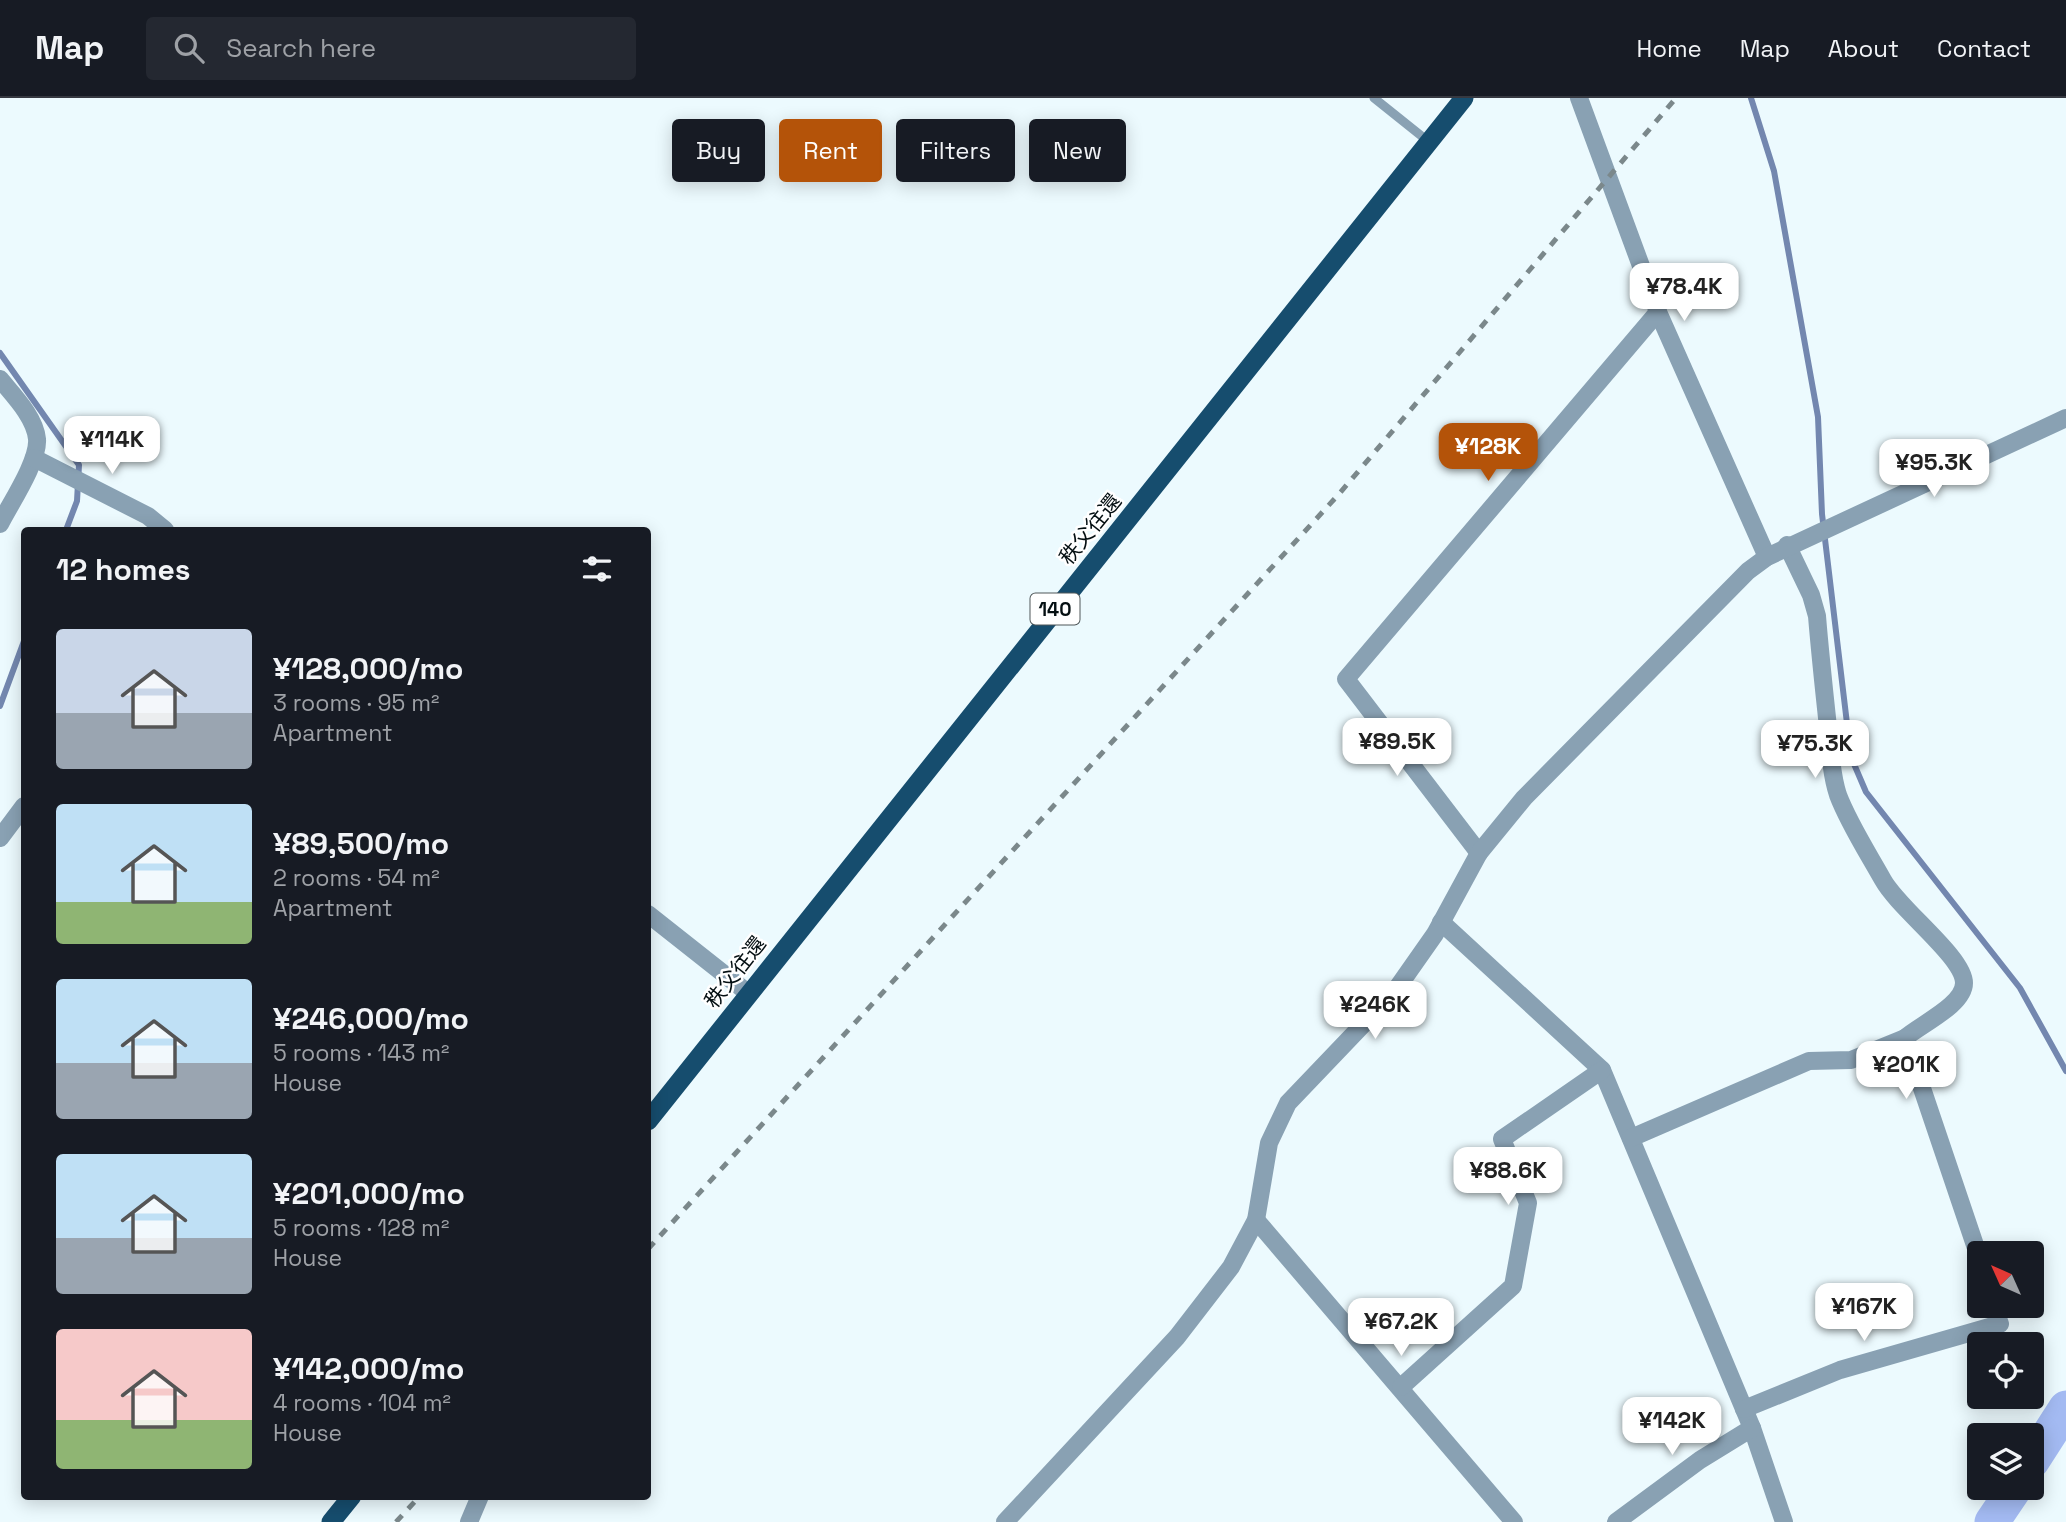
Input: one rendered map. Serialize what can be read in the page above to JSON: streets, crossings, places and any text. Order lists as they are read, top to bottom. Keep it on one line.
{"streets":{"highway":["秩父往還","140"]},"north":"top left","page":{"header":"Map","search":"Search here","nav":["Home","Map","About","Contact"],"chip":["Buy","Rent","Filters","New"],"price":["¥78.4K","¥114K","¥128K","¥95.3K","¥89.5K","¥75.3K","¥246K","¥201K","¥88.6K","¥167K","¥67.2K","¥142K"],"heading":"12 homes","list":[{"name":"¥128,000/mo","note":"3 rooms · 95 m² · Apartment"},{"name":"¥89,500/mo","note":"2 rooms · 54 m² · Apartment"},{"name":"¥246,000/mo","note":"5 rooms · 143 m² · House"},{"name":"¥201,000/mo","note":"5 rooms · 128 m² · House"},{"name":"¥142,000/mo","note":"4 rooms · 104 m² · House"}]}}
